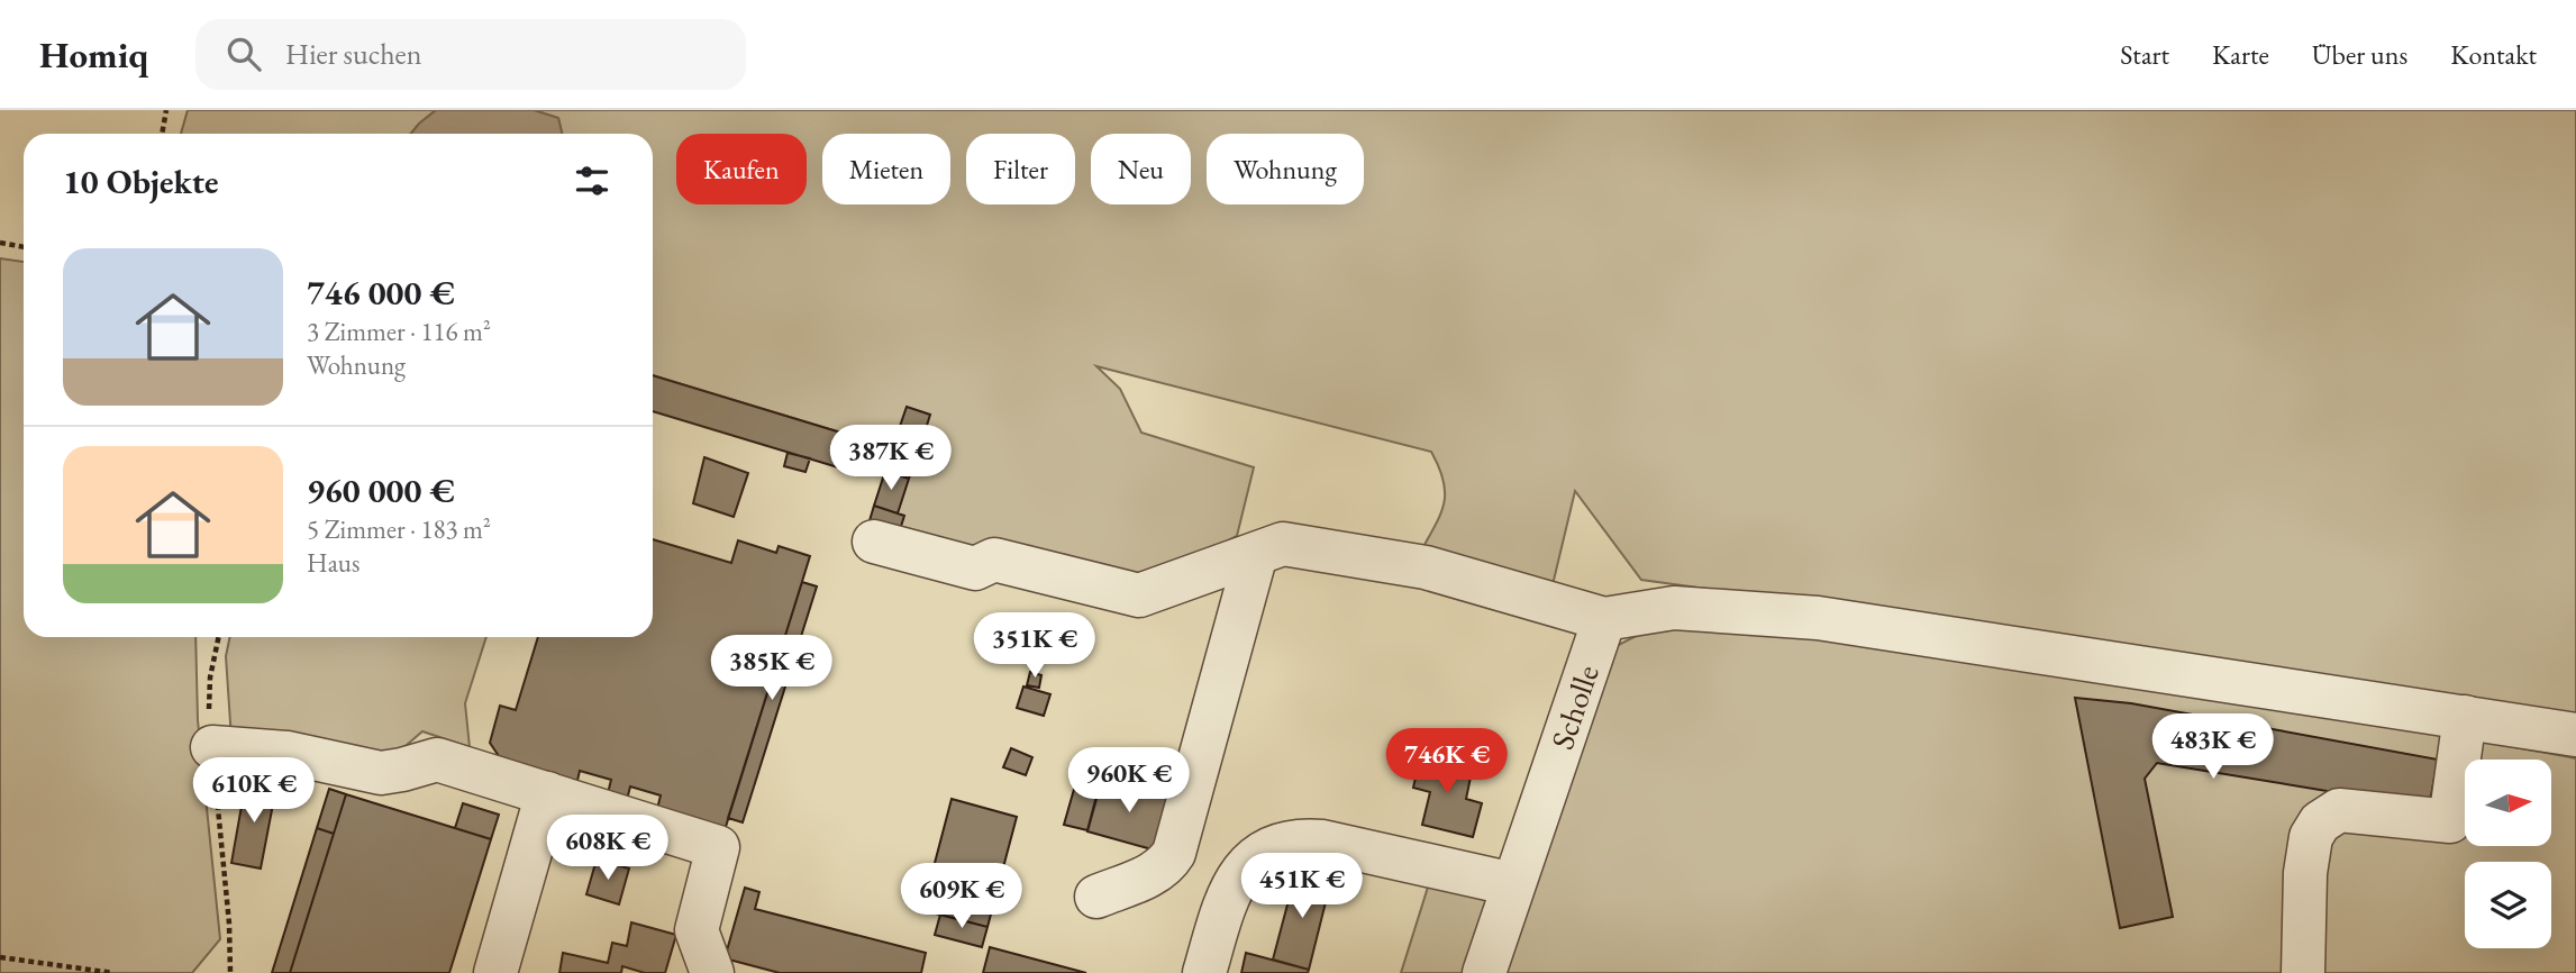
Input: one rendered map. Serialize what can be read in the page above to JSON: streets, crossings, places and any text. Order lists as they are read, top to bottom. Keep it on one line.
{"streets":{"lane":["Scholle"]},"north":"right","page":{"header":"Homiq","search":"Hier suchen","nav":["Start","Karte","Über uns","Kontakt"],"chip":["Kaufen","Mieten","Filter","Neu","Wohnung"],"heading":"10 Objekte","list":[{"name":"746 000 €","note":"3 Zimmer · 116 m² · Wohnung"},{"name":"960 000 €","note":"5 Zimmer · 183 m² · Haus"}],"price":["387K €","351K €","385K €","483K €","746K €","960K €","610K €","608K €","451K €","609K €"]}}
